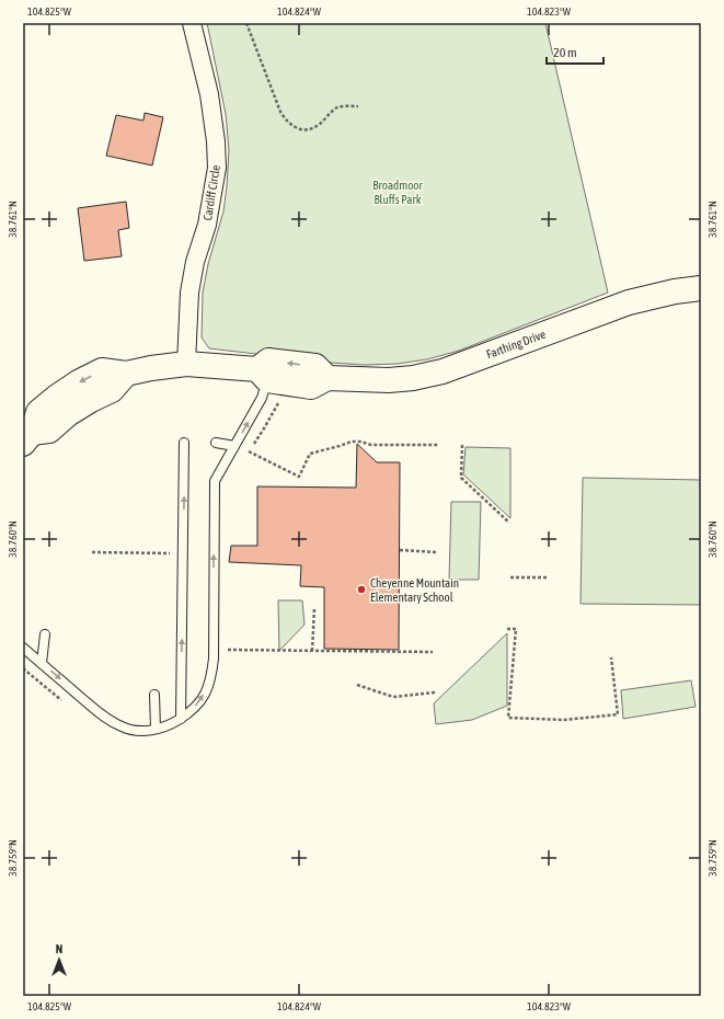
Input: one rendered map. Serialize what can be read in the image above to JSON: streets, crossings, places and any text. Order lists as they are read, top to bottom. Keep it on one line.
{"streets":{"street":["Cardiff Circle","Farthing Drive"]},"crossings":[["Cardiff Circle","Farthing Drive"]],"parks":["Broadmoor Bluffs Park"],"places":["Cheyenne Mountain Elementary School"],"scale_bar":"20 m","north":"top","coordinates":["104.825°W","104.824°W","104.823°W","38.761°N","38.760°N","38.759°N"]}
